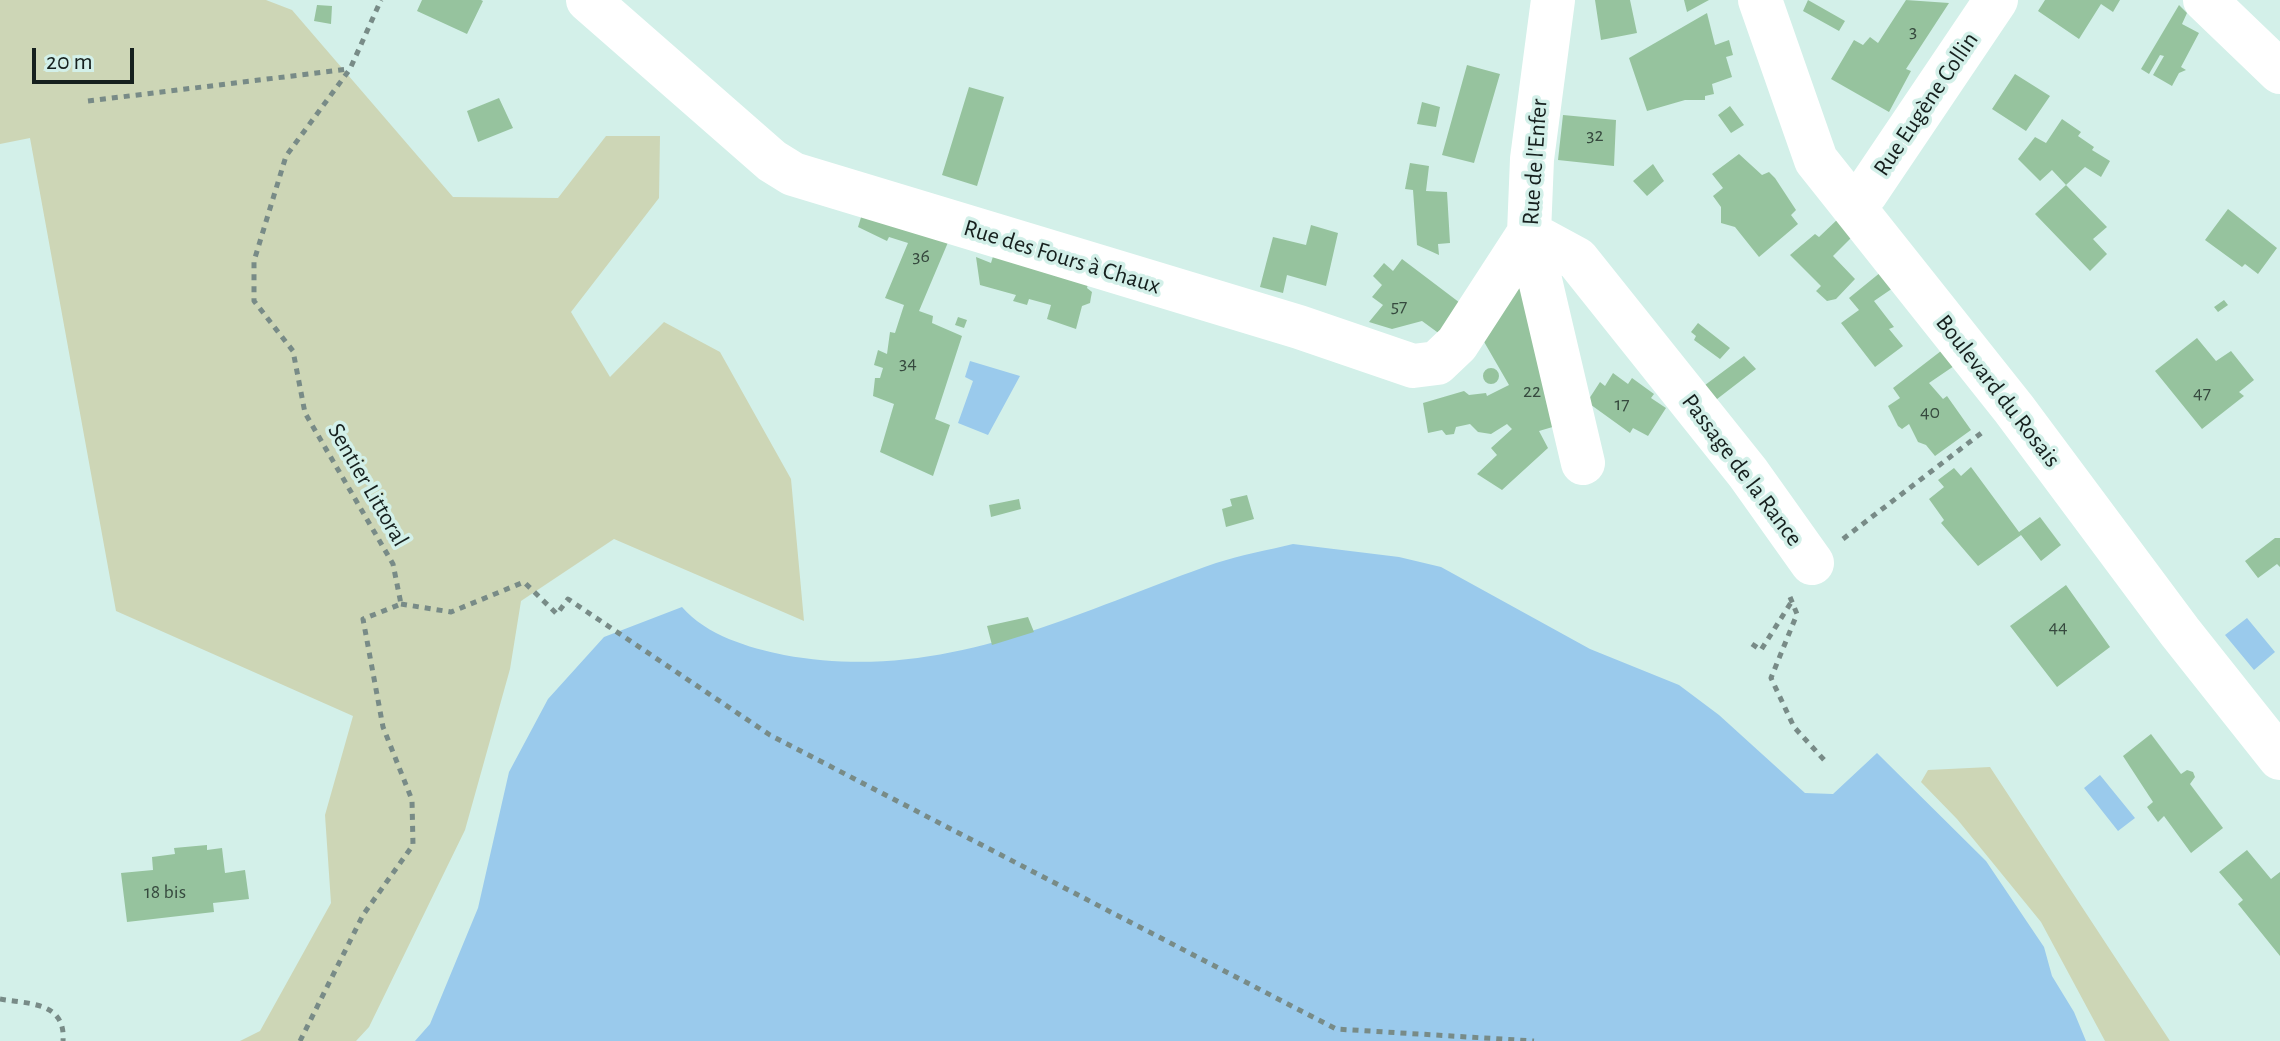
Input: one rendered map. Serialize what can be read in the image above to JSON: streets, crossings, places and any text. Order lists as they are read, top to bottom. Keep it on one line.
{"streets":{"street":["Rue Eugène Collin","Rue de l'Enfer","Rue des Fours à Chaux","Boulevard du Rosais","Passage de la Rance"],"path":["Sentier Littoral"]},"crossings":[["Rue Eugène Collin","Boulevard du Rosais"],["Rue de l'Enfer","Rue des Fours à Chaux"],["Rue de l'Enfer","Passage de la Rance"],["Rue des Fours à Chaux","Passage de la Rance"],["Boulevard du Rosais","Passage de la Rance"]],"house_numbers":["3","32","36","57","34","22","47","17","40","44","18 bis"],"scale_bar":"20 m"}
